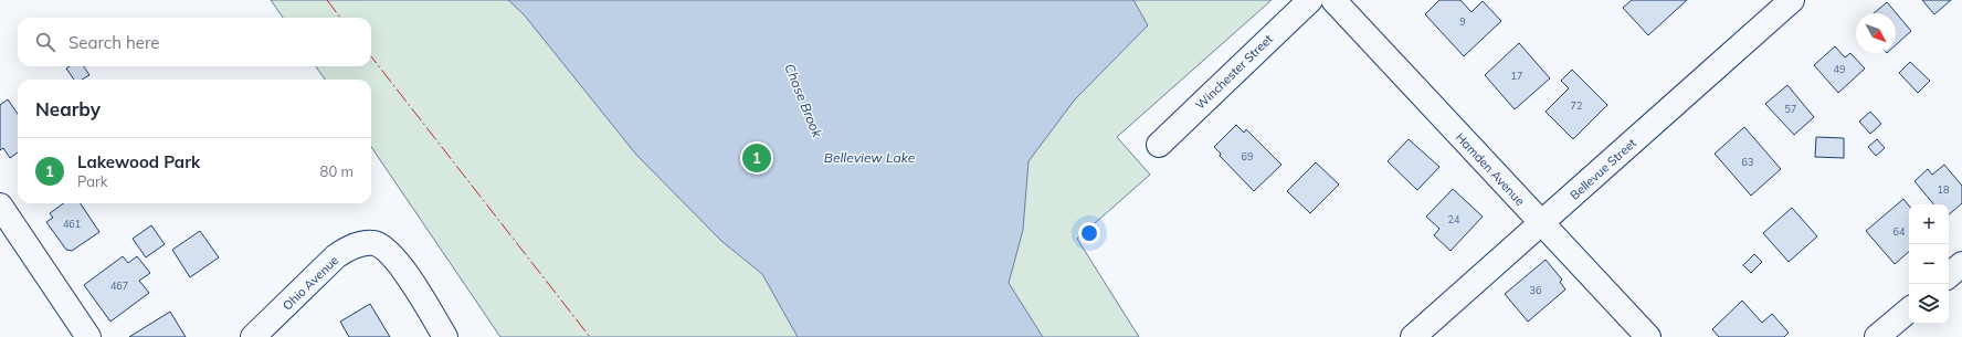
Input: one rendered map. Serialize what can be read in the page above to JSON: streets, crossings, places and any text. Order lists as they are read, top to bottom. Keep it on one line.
{"streets":{"street":["Winchester Street","Hamden Avenue","Bellevue Street","Ohio Avenue"]},"crossings":[["Hamden Avenue","Bellevue Street"]],"water":["Chase Brook","Belleview Lake"],"house_numbers":["9","49","17","72","57","69","63","18","24","461","64","467","36"],"north":"bottom right","page":{"search":"Search here","heading":"Nearby","list":[{"mark":"1","name":"Lakewood Park","note":"Park","value":"80 m"}],"pins":"1","map_buttons":["+","−"]}}
